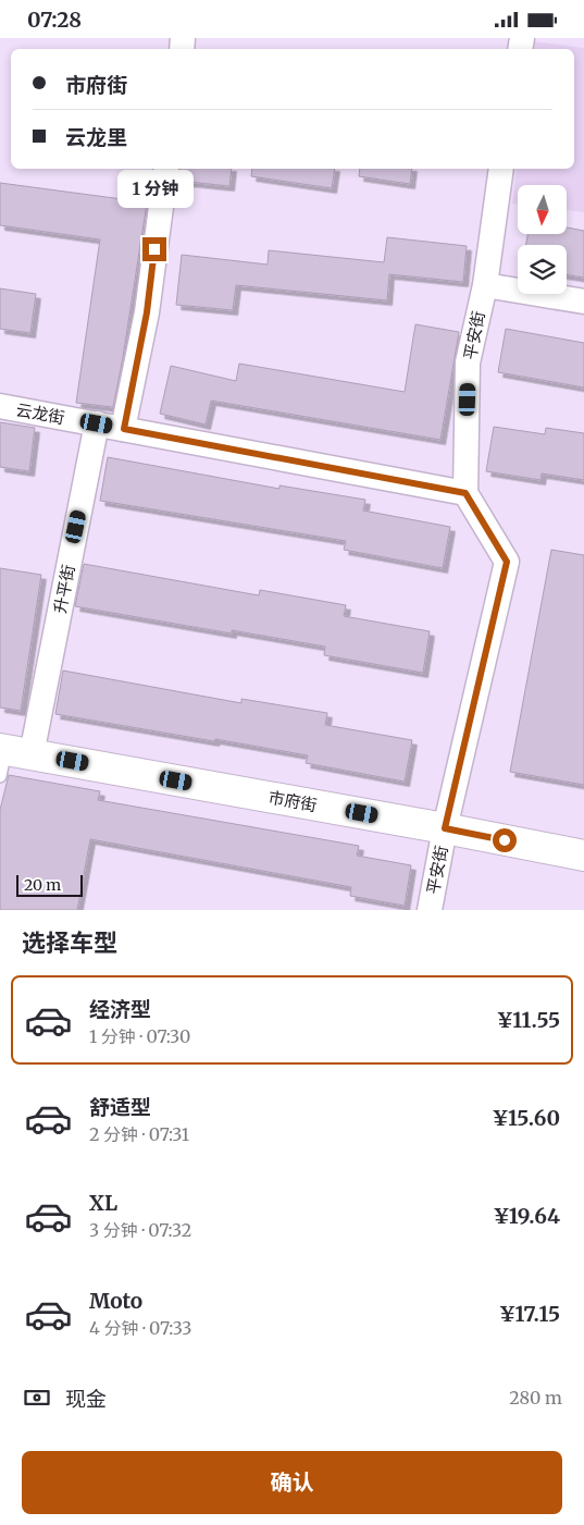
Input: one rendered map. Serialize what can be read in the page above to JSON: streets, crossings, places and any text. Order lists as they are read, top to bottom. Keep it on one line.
{"streets":{"street":["平安街","云龙街","升平街","市府街"]},"crossings":[["平安街","云龙街"],["平安街","市府街"],["云龙街","升平街"],["升平街","市府街"]],"scale_bar":"20 m","north":"bottom","page":{"status":"07:28","banner":["市府街","云龙里"],"bubble":"1 分钟","scale":"20 m","heading":"选择车型","list":[{"name":"经济型","note":"1 分钟 · 07:30","value":"¥11.55"},{"name":"舒适型","note":"2 分钟 · 07:31","value":"¥15.60"},{"name":"XL","note":"3 分钟 · 07:32","value":"¥19.64"},{"name":"Moto","note":"4 分钟 · 07:33","value":"¥17.15"}],"pay":["现金","280 m"],"buttons":"确认"}}
